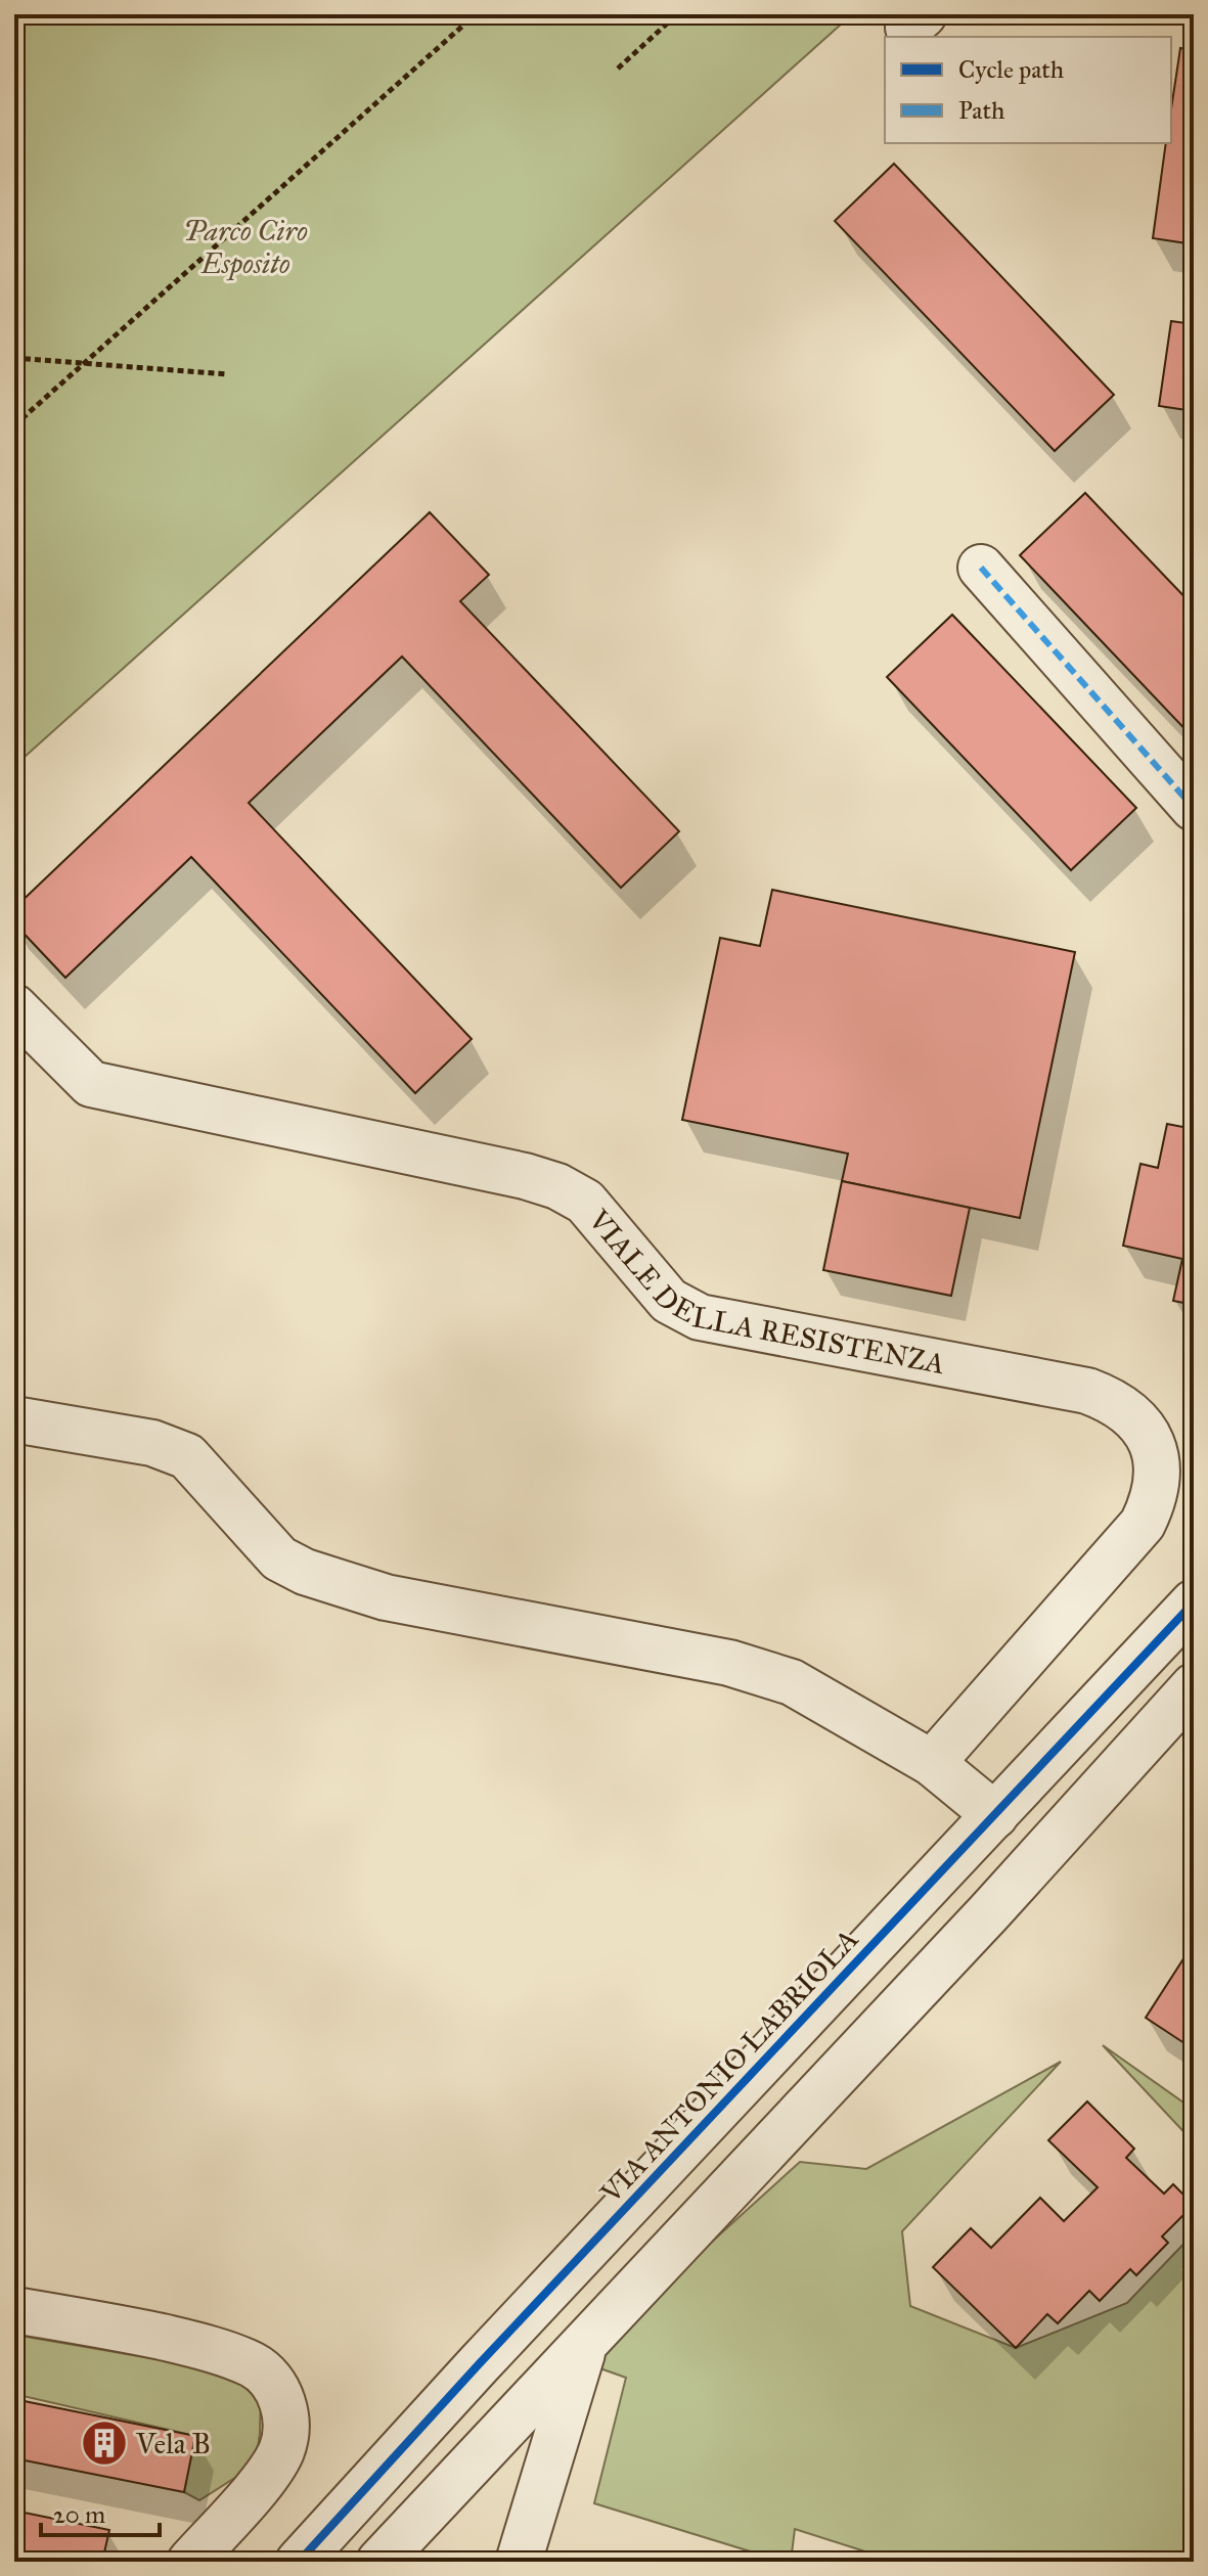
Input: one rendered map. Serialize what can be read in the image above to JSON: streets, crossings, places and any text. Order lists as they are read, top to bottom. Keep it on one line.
{"streets":{"street":["VIALE DELLA RESISTENZA","VIA ANTONIO LABRIOLA"]},"parks":["Parco Ciro Esposito"],"places":{"building":["Vela B"]},"legend":["Cycle path","Path"],"scale_bar":"20 m"}
